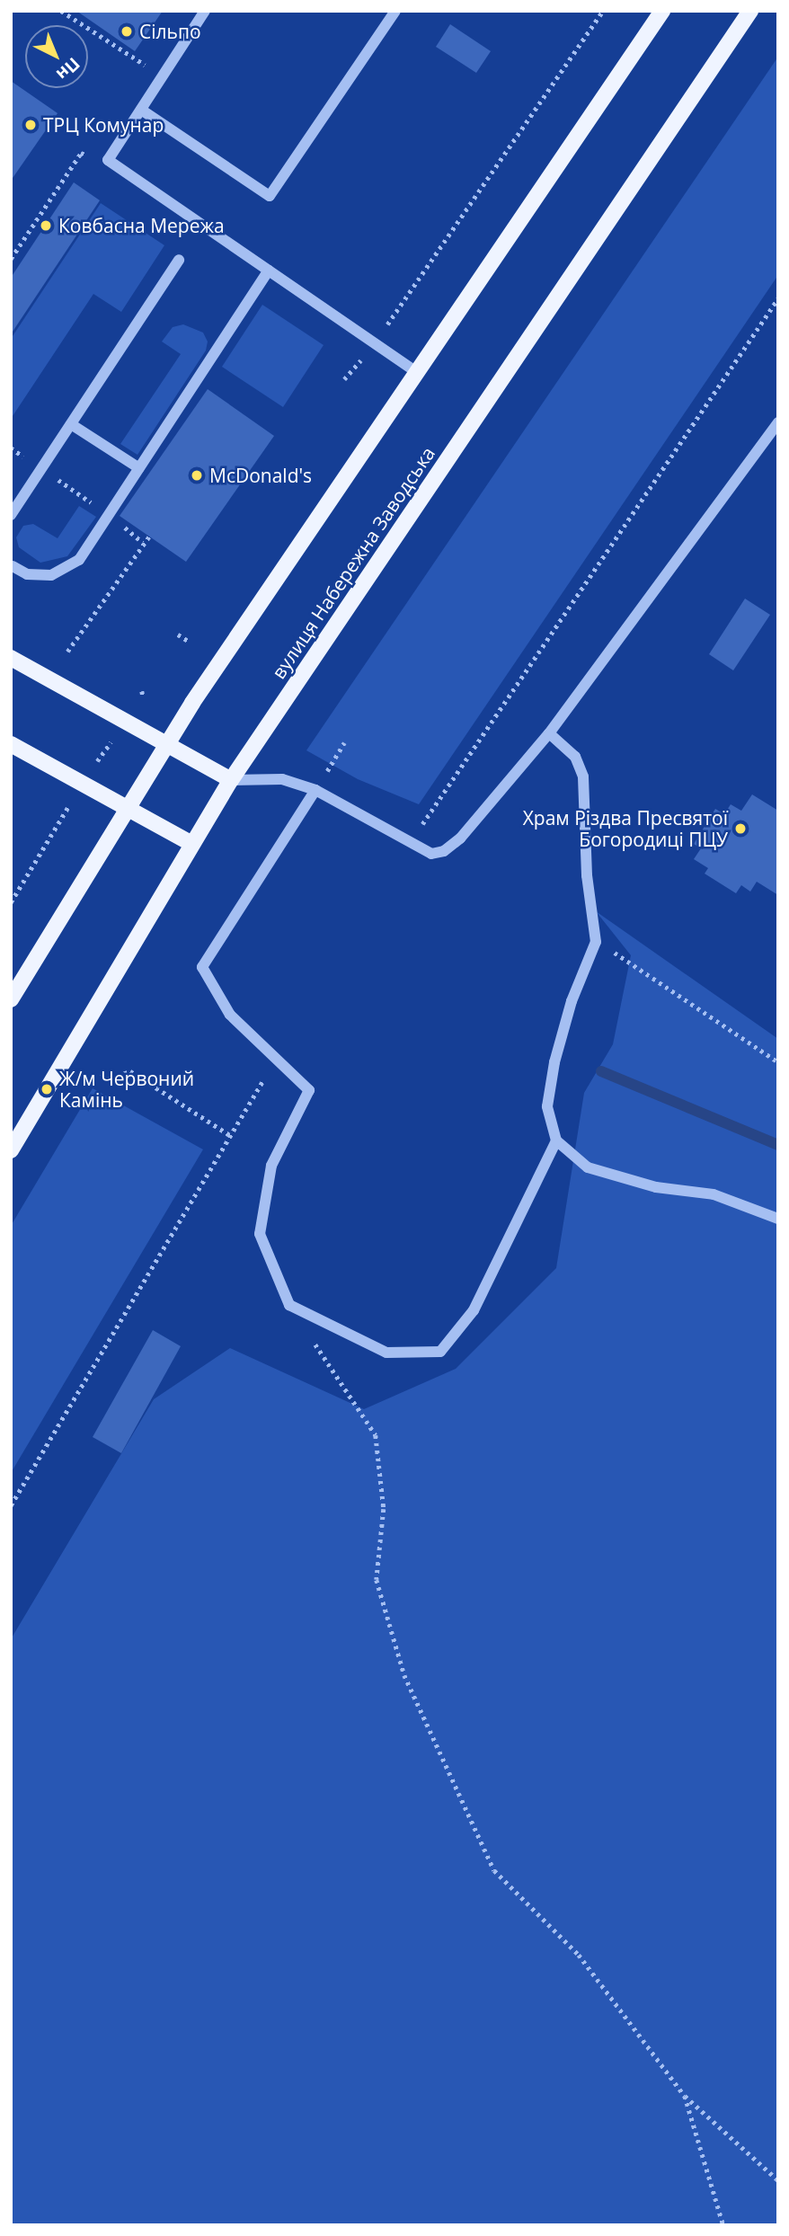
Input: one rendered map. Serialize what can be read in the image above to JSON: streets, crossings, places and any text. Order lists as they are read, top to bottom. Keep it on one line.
{"streets":{"main road":["вулиця Набережна Заводська"]},"places":["Сільпо","ТРЦ Комунар","Ковбасна Мережа","McDonald's","Храм Різдва Пресвятої Богородиці ПЦУ","Ж/м Червоний Камінь"],"north":"bottom right"}
